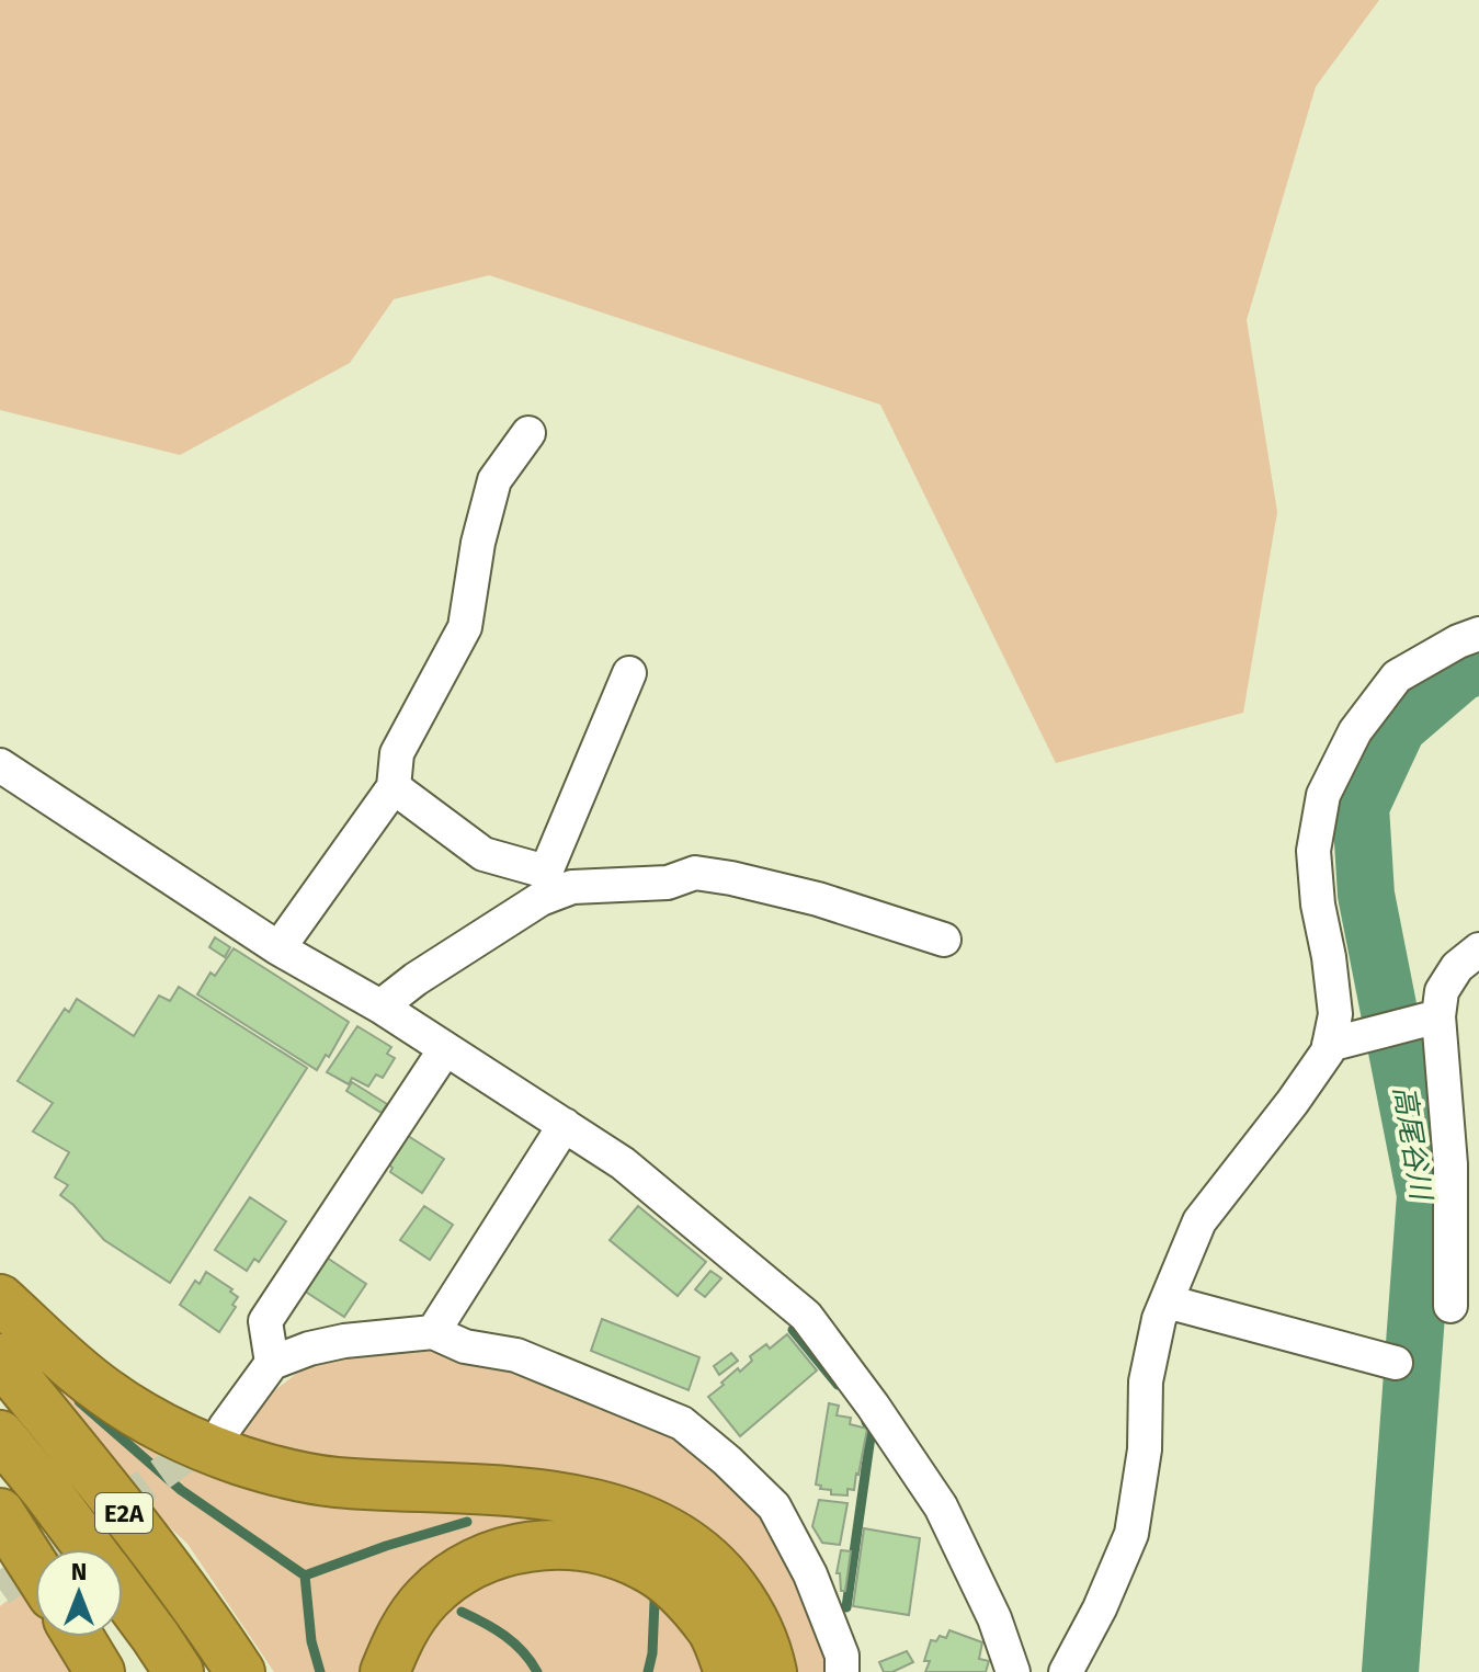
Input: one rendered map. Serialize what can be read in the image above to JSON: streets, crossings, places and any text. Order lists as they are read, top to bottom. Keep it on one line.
{"streets":{"highway":["E2A"]},"water":["高尾谷川"],"north":"top"}
